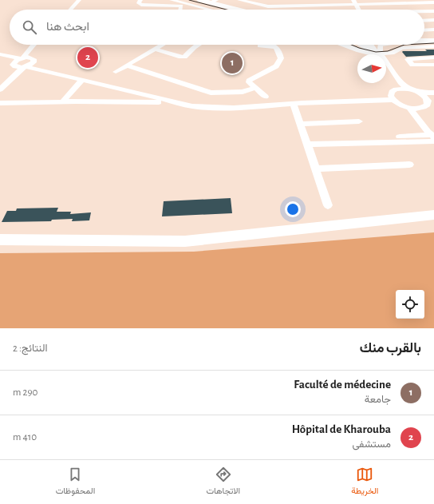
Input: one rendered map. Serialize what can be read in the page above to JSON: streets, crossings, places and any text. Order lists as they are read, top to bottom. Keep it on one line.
{"north":"right","page":{"search":"ابحث هنا","pins":["2","1"],"heading":["بالقرب منك","النتائج: 2"],"list":[{"mark":"1","name":"Faculté de médecine","note":"جامعة","value":"290 m"},{"mark":"2","name":"Hôpital de Kharouba","note":"مستشفى","value":"410 m"}],"nav":["الخريطة","الاتجاهات","المحفوظات"]}}
